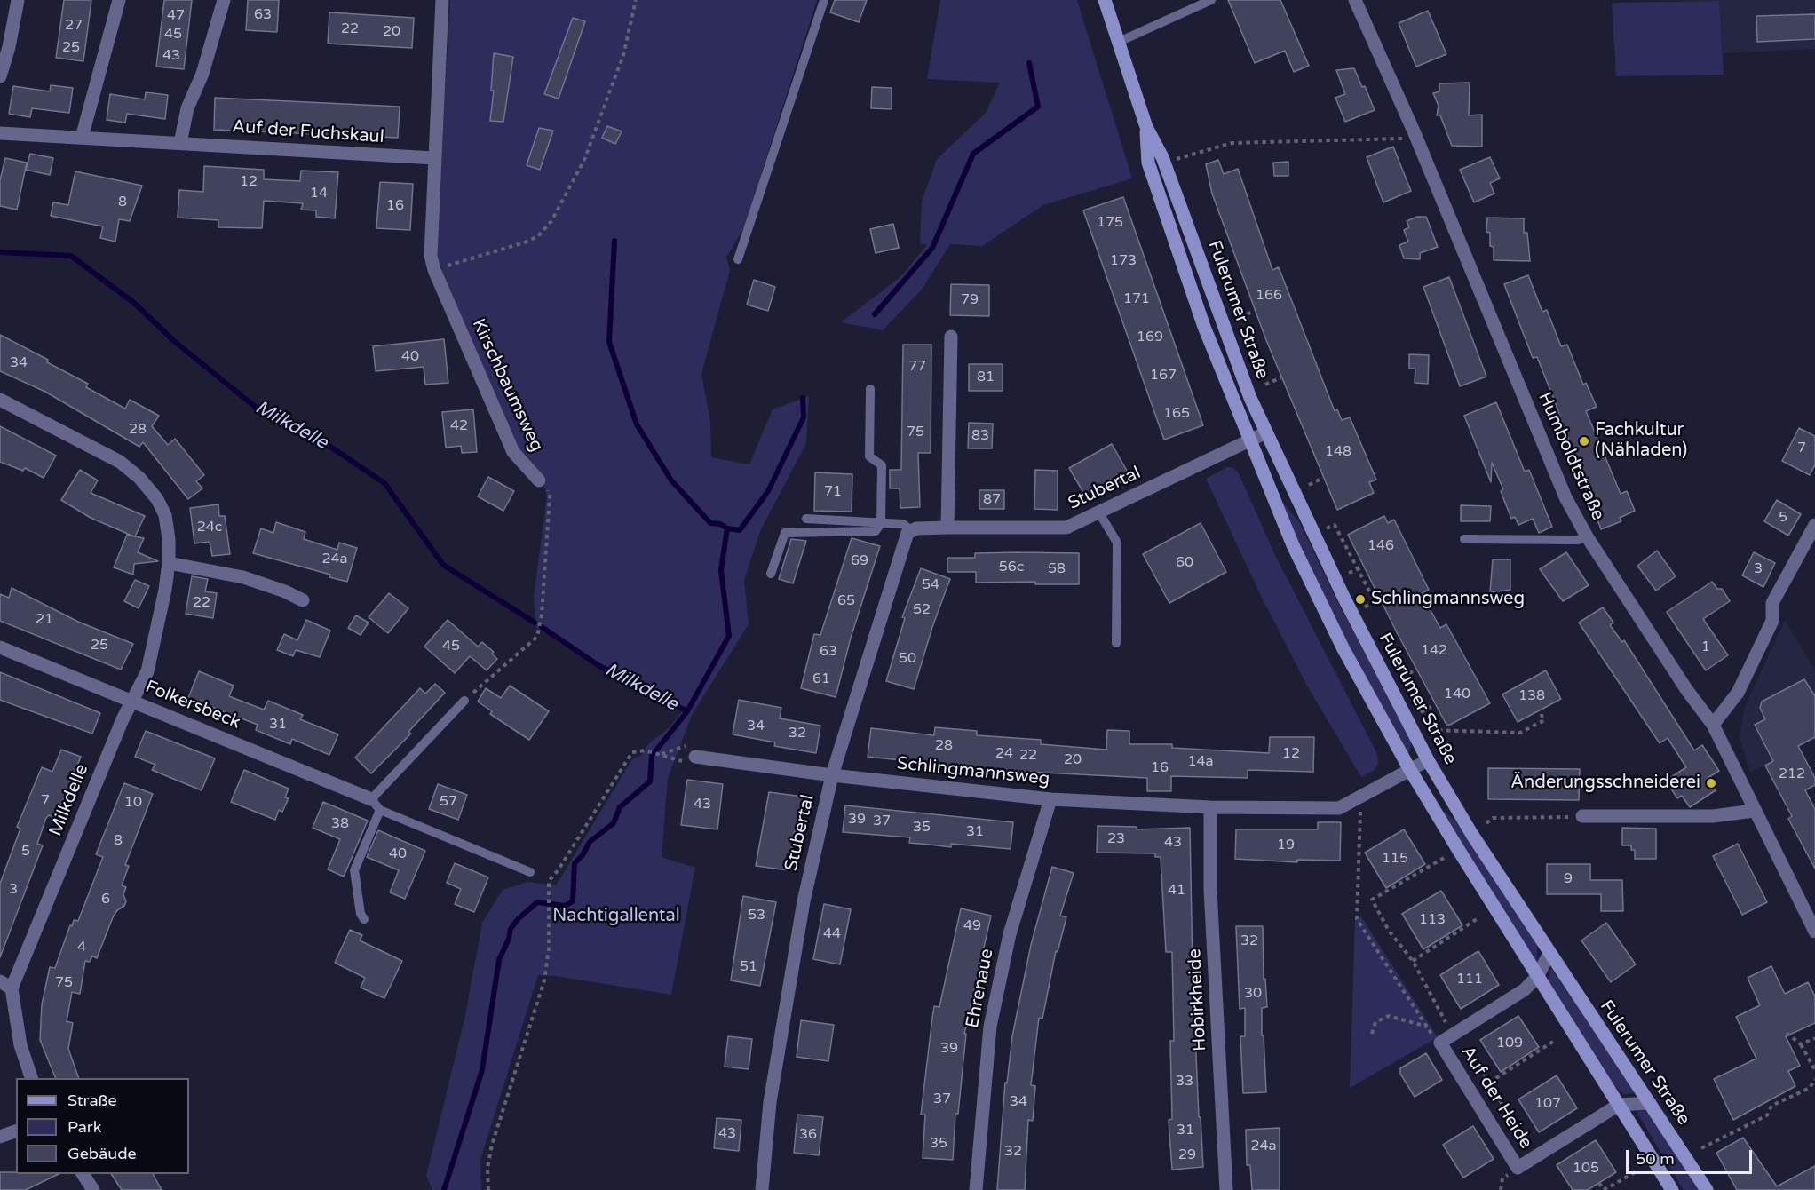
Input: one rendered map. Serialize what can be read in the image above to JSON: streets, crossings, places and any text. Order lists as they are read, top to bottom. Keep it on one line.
{"streets":{"main road":["Fulerumer Straße"],"street":["Auf der Fuchskaul","Kirschbaumsweg","Humboldtstraße","Stubertal","Folkersbeck","Schlingmannsweg","Milkdelle","Ehrenaue","Hobirkheide","Auf der Heide"]},"crossings":[["Auf der Fuchskaul","Kirschbaumsweg"],["Fulerumer Straße","Stubertal"],["Fulerumer Straße","Schlingmannsweg"],["Fulerumer Straße","Auf der Heide"],["Stubertal","Schlingmannsweg"],["Folkersbeck","Milkdelle"],["Schlingmannsweg","Ehrenaue"],["Schlingmannsweg","Hobirkheide"]],"water":["Milkdelle"],"parks":["Nachtigallental"],"places":["Fachkultur (Nähladen)","Schlingmannsweg","Änderungsschneiderei"],"house_numbers":["63","47","27","22","20","45","25","43","12","14","8","16","175","173","166","171","79","169","40","34","77","167","81","165","42","28","75","83","7","148","71","87","5","24c","146","24a","69","60","56c","58","3","54","65","22","52","21","25","45","1","142","63","50","61","140","138","31","34","32","28","24","12","22","20","14a","16","212","7","57","10","43","39","37","38","35","31","23","8","43","19","5","40","115","9","3","41","6","53","113","49","44","32","4","51","111","75","30","109","39","33","37","34","107","31","43","36","35","24a","32","29","105"],"legend":["Straße","Park","Gebäude"],"scale_bar":"50 m"}
